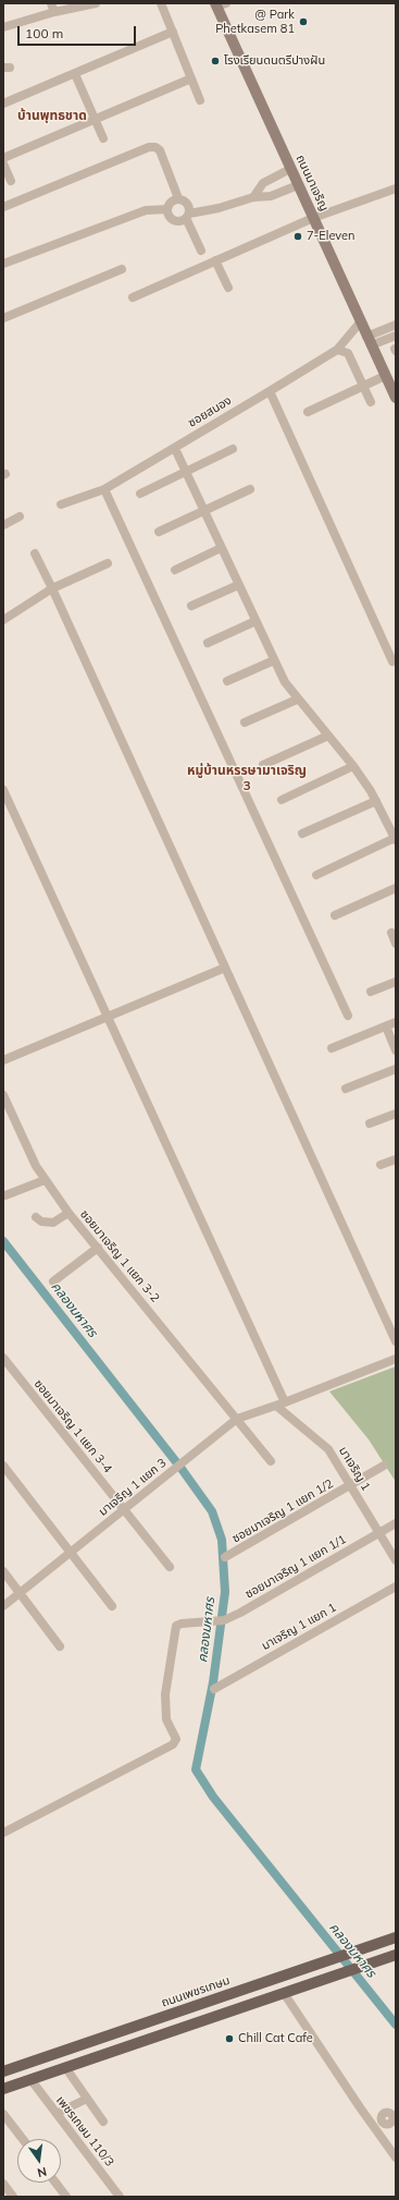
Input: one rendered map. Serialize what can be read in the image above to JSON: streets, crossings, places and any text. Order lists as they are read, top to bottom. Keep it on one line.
{"streets":{"main road":["ถนนมาเจริญ","ถนนเพชรเกษม"],"street":["ซอยสนอง","ซอยมาเจริญ 1 แยก 3-2","ซอยมาเจริญ 1 แยก 3-4","มาเจริญ 1","มาเจริญ 1 แยก 3","ซอยมาเจริญ 1 แยก 1/2","ซอยมาเจริญ 1 แยก 1/1","มาเจริญ 1 แยก 1","เพชรเกษม 110/3"]},"crossings":[["ถนนมาเจริญ","ซอยสนอง"],["ซอยมาเจริญ 1 แยก 3-2","มาเจริญ 1 แยก 3"],["ซอยมาเจริญ 1 แยก 3-4","มาเจริญ 1 แยก 3"],["มาเจริญ 1","มาเจริญ 1 แยก 3"],["มาเจริญ 1","ซอยมาเจริญ 1 แยก 1/2"],["มาเจริญ 1","ซอยมาเจริญ 1 แยก 1/1"]],"districts":["บ้านพุทธชาด","หมู่บ้านหรรษามาเจริญ 3"],"water":["คลองมหาศร"],"places":["@ Park Phetkasem 81","โรงเรียนดนตรีปางฝัน","7-Eleven","Chill Cat Cafe"],"scale_bar":"100 m","north":"bottom"}
